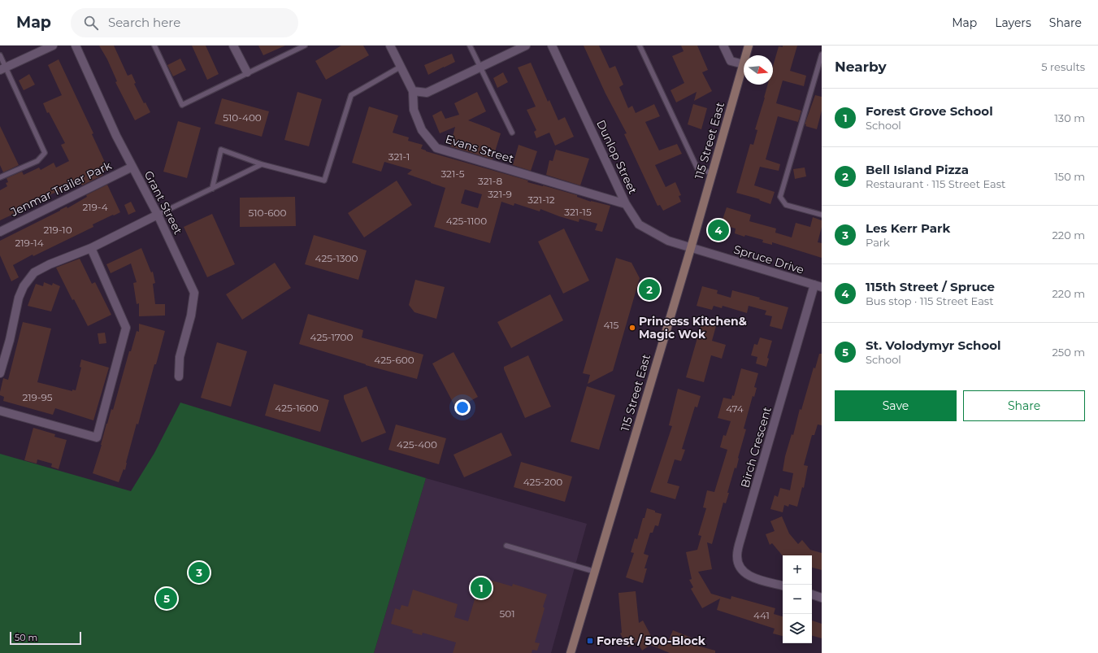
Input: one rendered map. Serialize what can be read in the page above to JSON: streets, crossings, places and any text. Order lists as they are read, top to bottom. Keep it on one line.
{"streets":{"street":["115 Street East","Evans Street","Dunlop Street","Jenmar Trailer Park","Grant Street","Spruce Drive","Birch Crescent"]},"crossings":[["115 Street East","Dunlop Street"],["115 Street East","Spruce Drive"],["Evans Street","Dunlop Street"],["Dunlop Street","Spruce Drive"],["Jenmar Trailer Park","Grant Street"],["Spruce Drive","Birch Crescent"]],"places":{"other":["Princess Kitchen& Magic Wok"],"transit":["Forest / 500-Block"]},"house_numbers":["510-400","321-1","321-5","321-8","321-9","321-12","219-4","321-15","510-600","425-1100","219-10","219-14","425-1300","415","425-1700","425-600","219-95","425-1600","474","425-400","425-200","501","441"],"scale_bar":"50 m","north":"right","page":{"header":"Map","search":"Search here","nav":["Map","Layers","Share"],"heading":["Nearby","5 results"],"list":[{"mark":"1","name":"Forest Grove School","note":"School","value":"130 m"},{"mark":"2","name":"Bell Island Pizza","note":"Restaurant · 115 Street East","value":"150 m"},{"mark":"3","name":"Les Kerr Park","note":"Park","value":"220 m"},{"mark":"4","name":"115th Street / Spruce","note":"Bus stop · 115 Street East","value":"220 m"},{"mark":"5","name":"St. Volodymyr School","note":"School","value":"250 m"}],"pins":["4","2","3","1","5"],"buttons":["Save","Share"],"map_buttons":["+","−"],"scale":"50 m"}}
